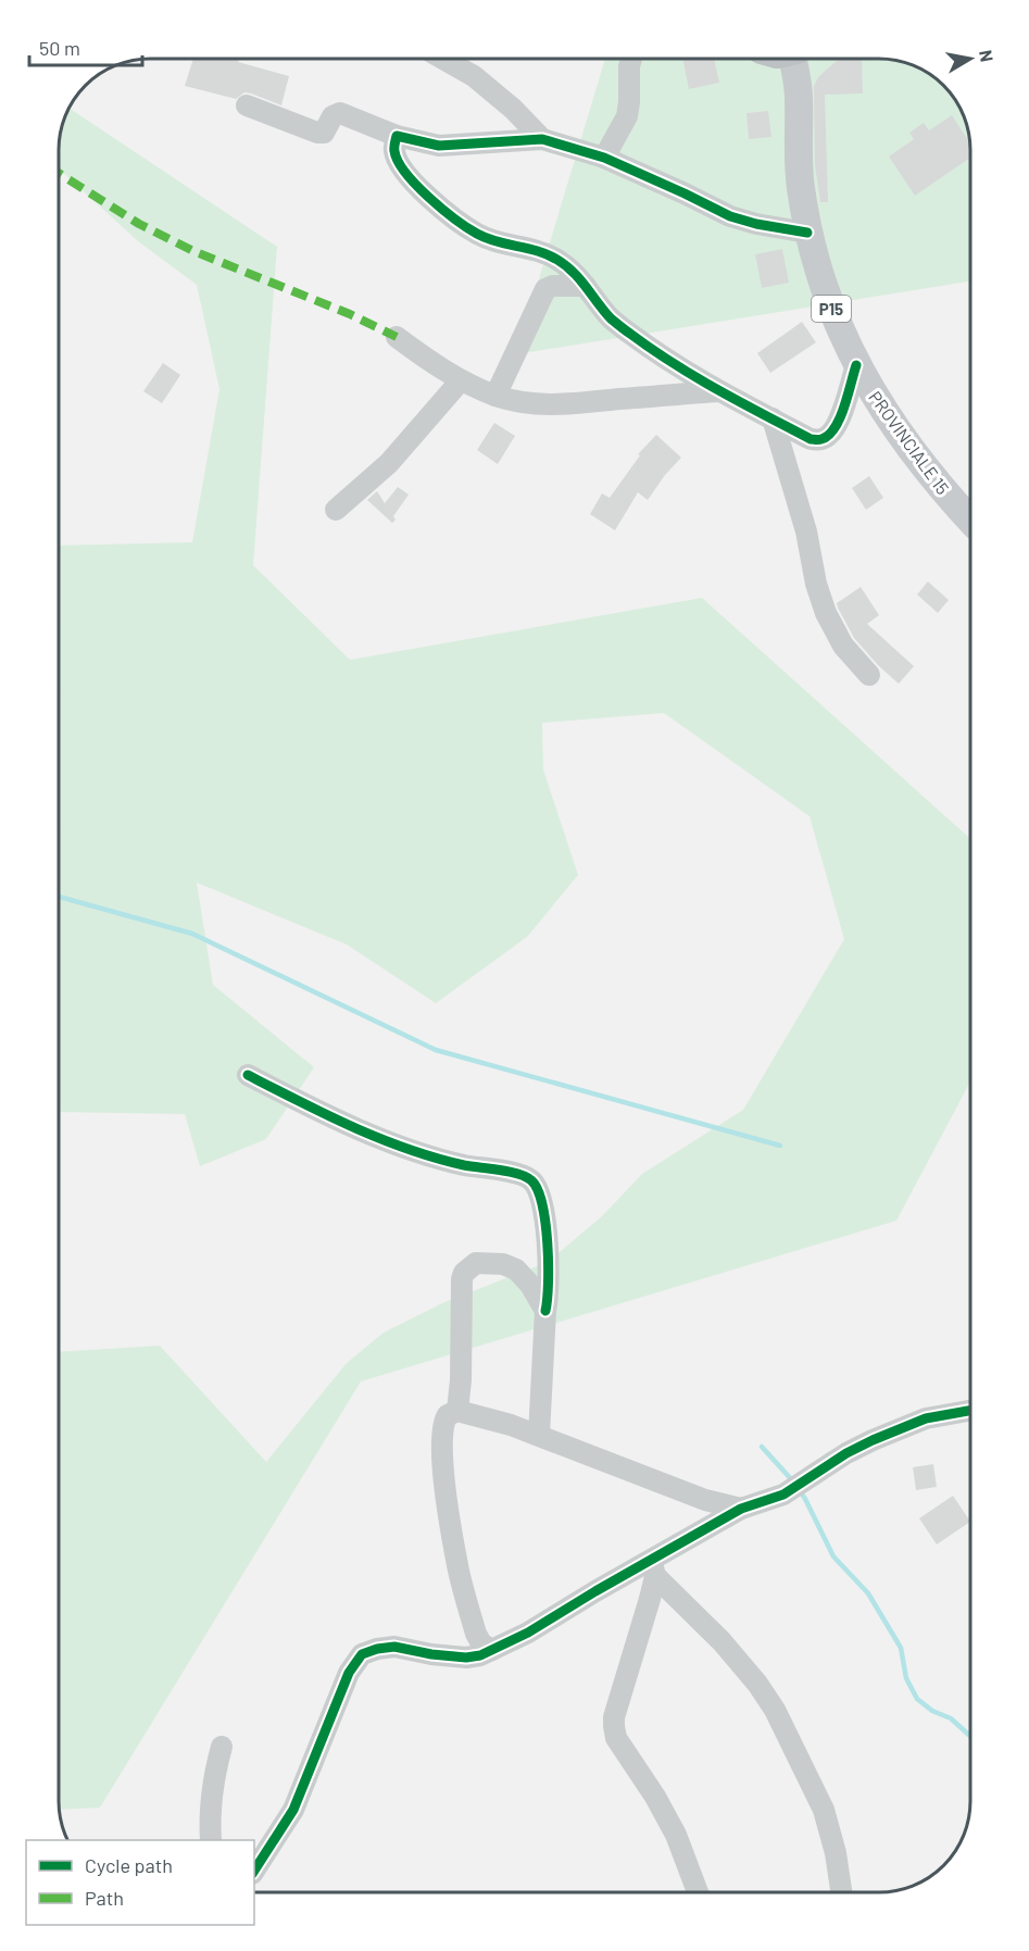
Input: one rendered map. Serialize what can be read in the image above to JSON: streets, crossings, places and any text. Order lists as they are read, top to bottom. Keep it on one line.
{"streets":{"main road":["P15","PROVINCIALE 15"]},"legend":["Cycle path","Path"],"scale_bar":"50 m","north":"right"}
